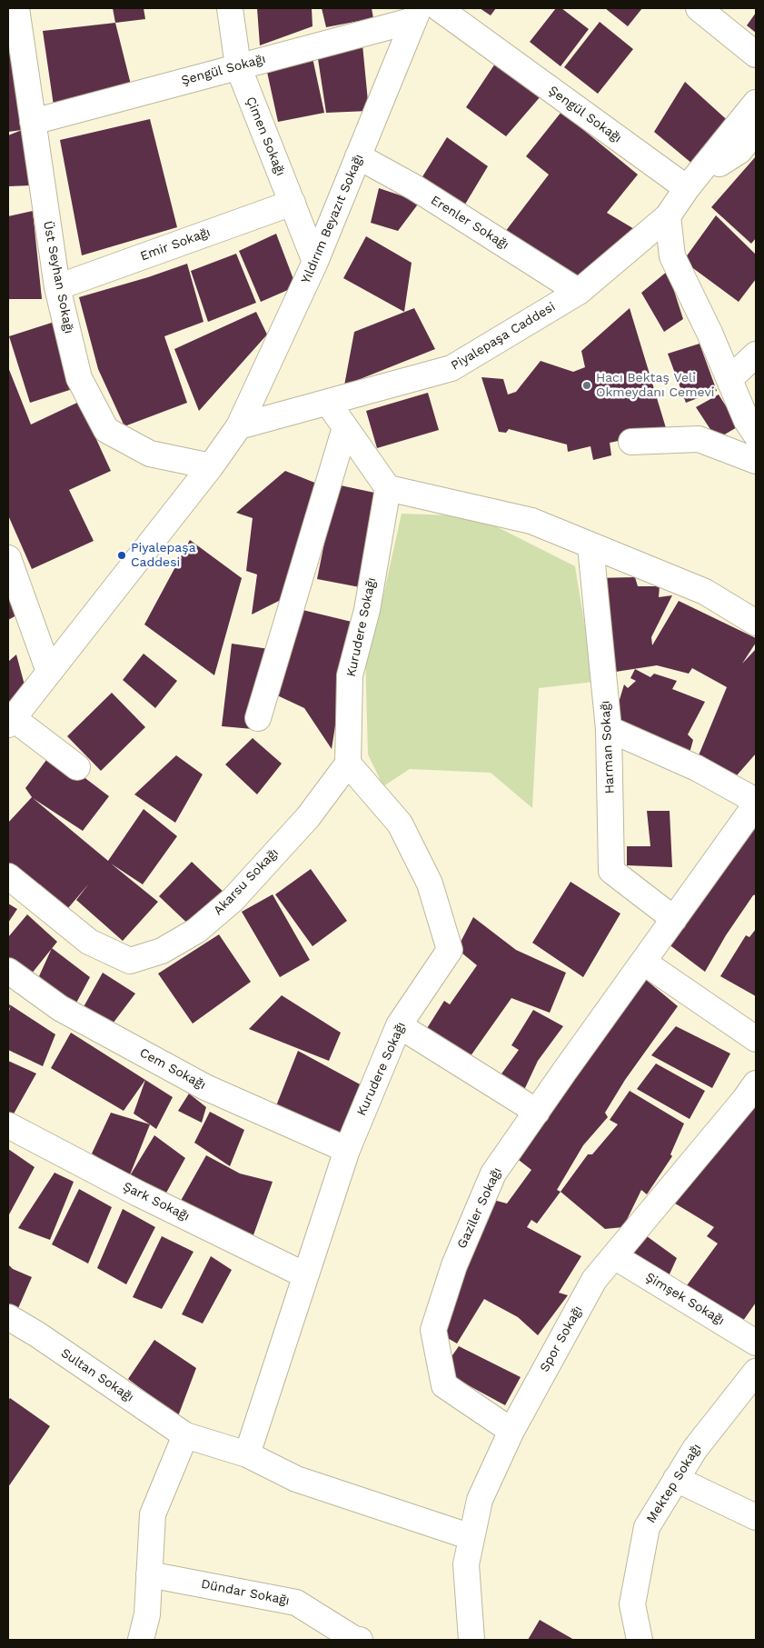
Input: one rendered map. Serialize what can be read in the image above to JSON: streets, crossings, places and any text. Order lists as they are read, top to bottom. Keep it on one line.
{"streets":{"street":["Şengül Sokağı","Çimen Sokağı","Yıldırım Beyazıt Sokağı","Erenler Sokağı","Emir Sokağı","Üst Seyhan Sokağı","Piyalepaşa Caddesi","Kurudere Sokağı","Harman Sokağı","Akarsu Sokağı","Cem Sokağı","Şark Sokağı","Gaziler Sokağı","Şimşek Sokağı","Spor Sokağı","Sultan Sokağı","Mektep Sokağı","Dündar Sokağı"]},"crossings":[["Şengül Sokağı","Çimen Sokağı"],["Şengül Sokağı","Yıldırım Beyazıt Sokağı"],["Şengül Sokağı","Üst Seyhan Sokağı"],["Şengül Sokağı","Piyalepaşa Caddesi"],["Çimen Sokağı","Yıldırım Beyazıt Sokağı"],["Çimen Sokağı","Emir Sokağı"],["Yıldırım Beyazıt Sokağı","Erenler Sokağı"],["Yıldırım Beyazıt Sokağı","Piyalepaşa Caddesi"],["Erenler Sokağı","Piyalepaşa Caddesi"],["Emir Sokağı","Üst Seyhan Sokağı"],["Kurudere Sokağı","Akarsu Sokağı"],["Kurudere Sokağı","Cem Sokağı"],["Kurudere Sokağı","Şark Sokağı"],["Kurudere Sokağı","Sultan Sokağı"],["Harman Sokağı","Gaziler Sokağı"],["Gaziler Sokağı","Spor Sokağı"],["Şimşek Sokağı","Spor Sokağı"],["Spor Sokağı","Sultan Sokağı"]],"places":["Hacı Bektaş Veli Okmeydanı Cemevi","Piyalepaşa Caddesi"]}
